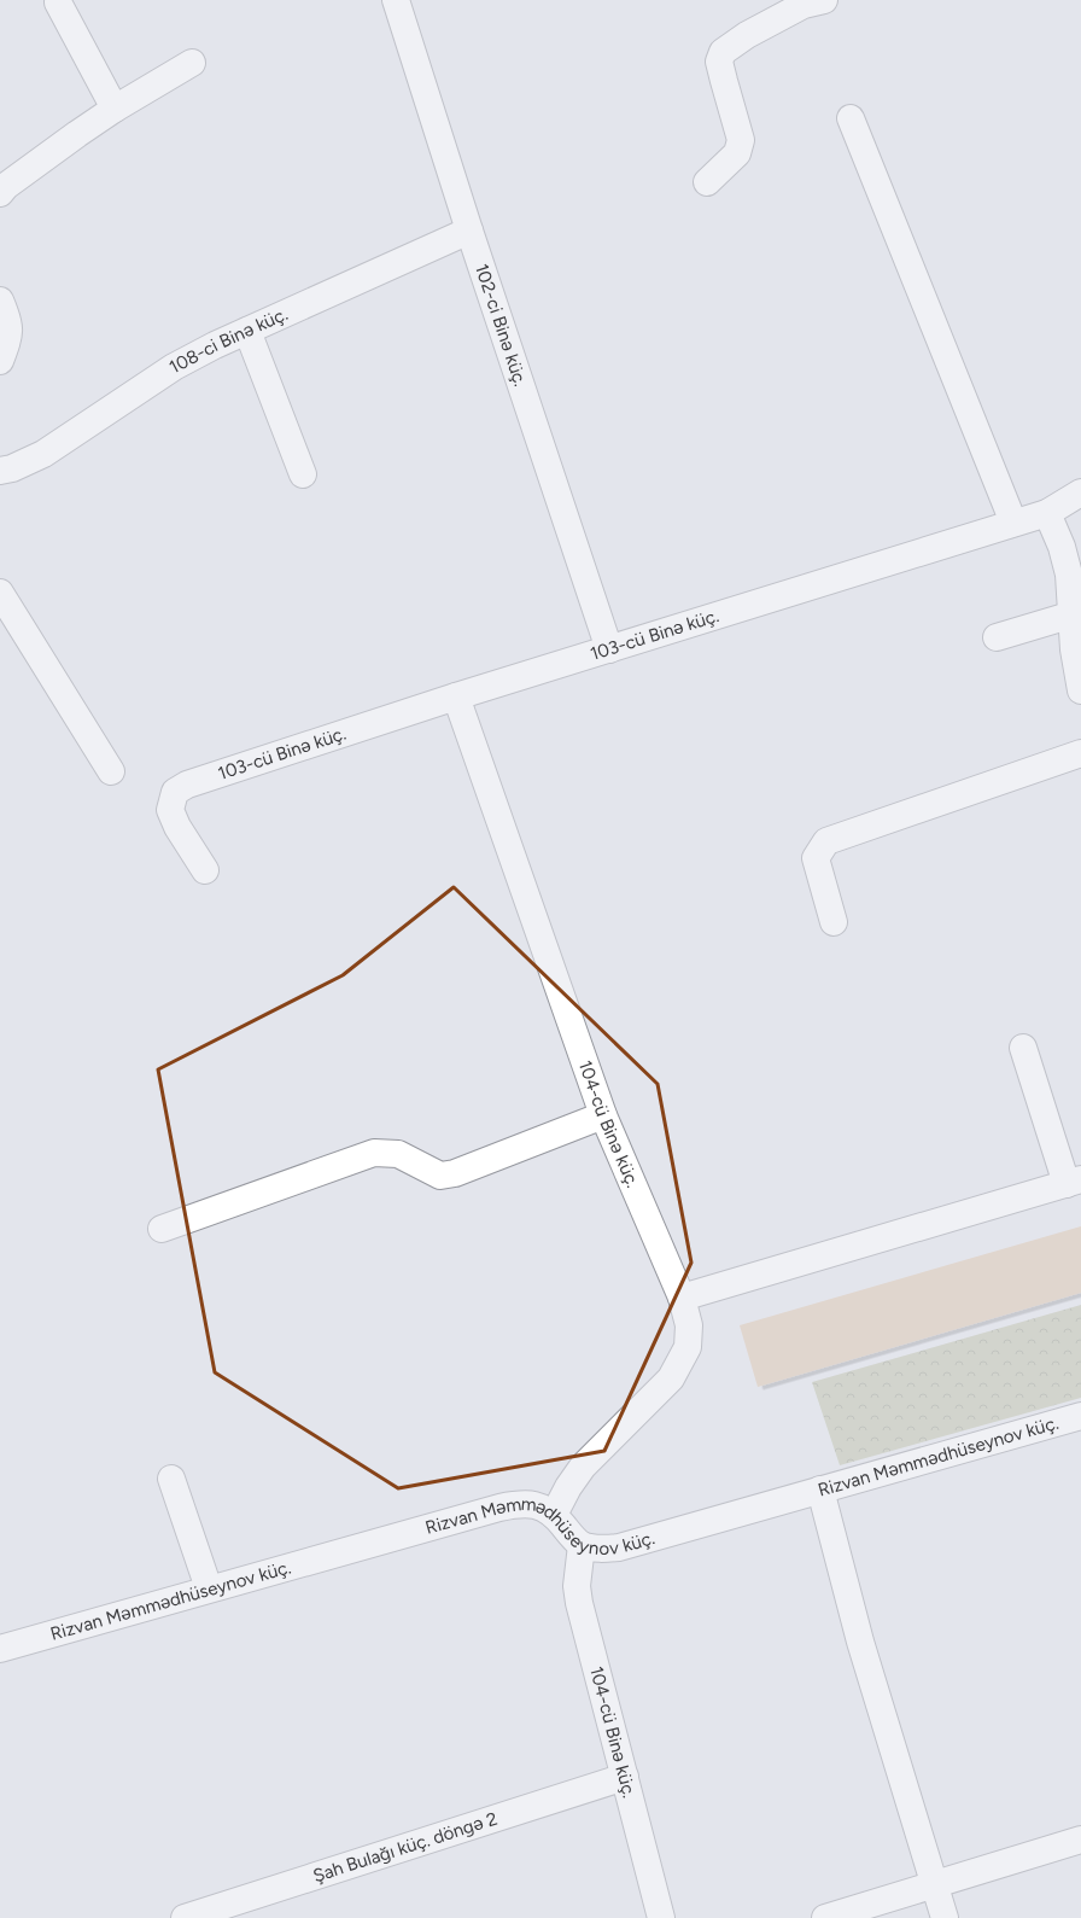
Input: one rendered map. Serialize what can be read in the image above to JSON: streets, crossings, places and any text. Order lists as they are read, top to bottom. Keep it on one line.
{"streets":{"street":["102-ci Binə küç.","108-ci Binə küç.","103-cü Binə küç.","104-cü Binə küç.","Rizvan Məmmədhüseynov küç.","Şah Bulağı küç. döngə 2"]},"crossings":[["102-ci Binə küç.","108-ci Binə küç."],["102-ci Binə küç.","103-cü Binə küç."],["103-cü Binə küç.","104-cü Binə küç."],["104-cü Binə küç.","Rizvan Məmmədhüseynov küç."],["104-cü Binə küç.","Şah Bulağı küç. döngə 2"]]}
